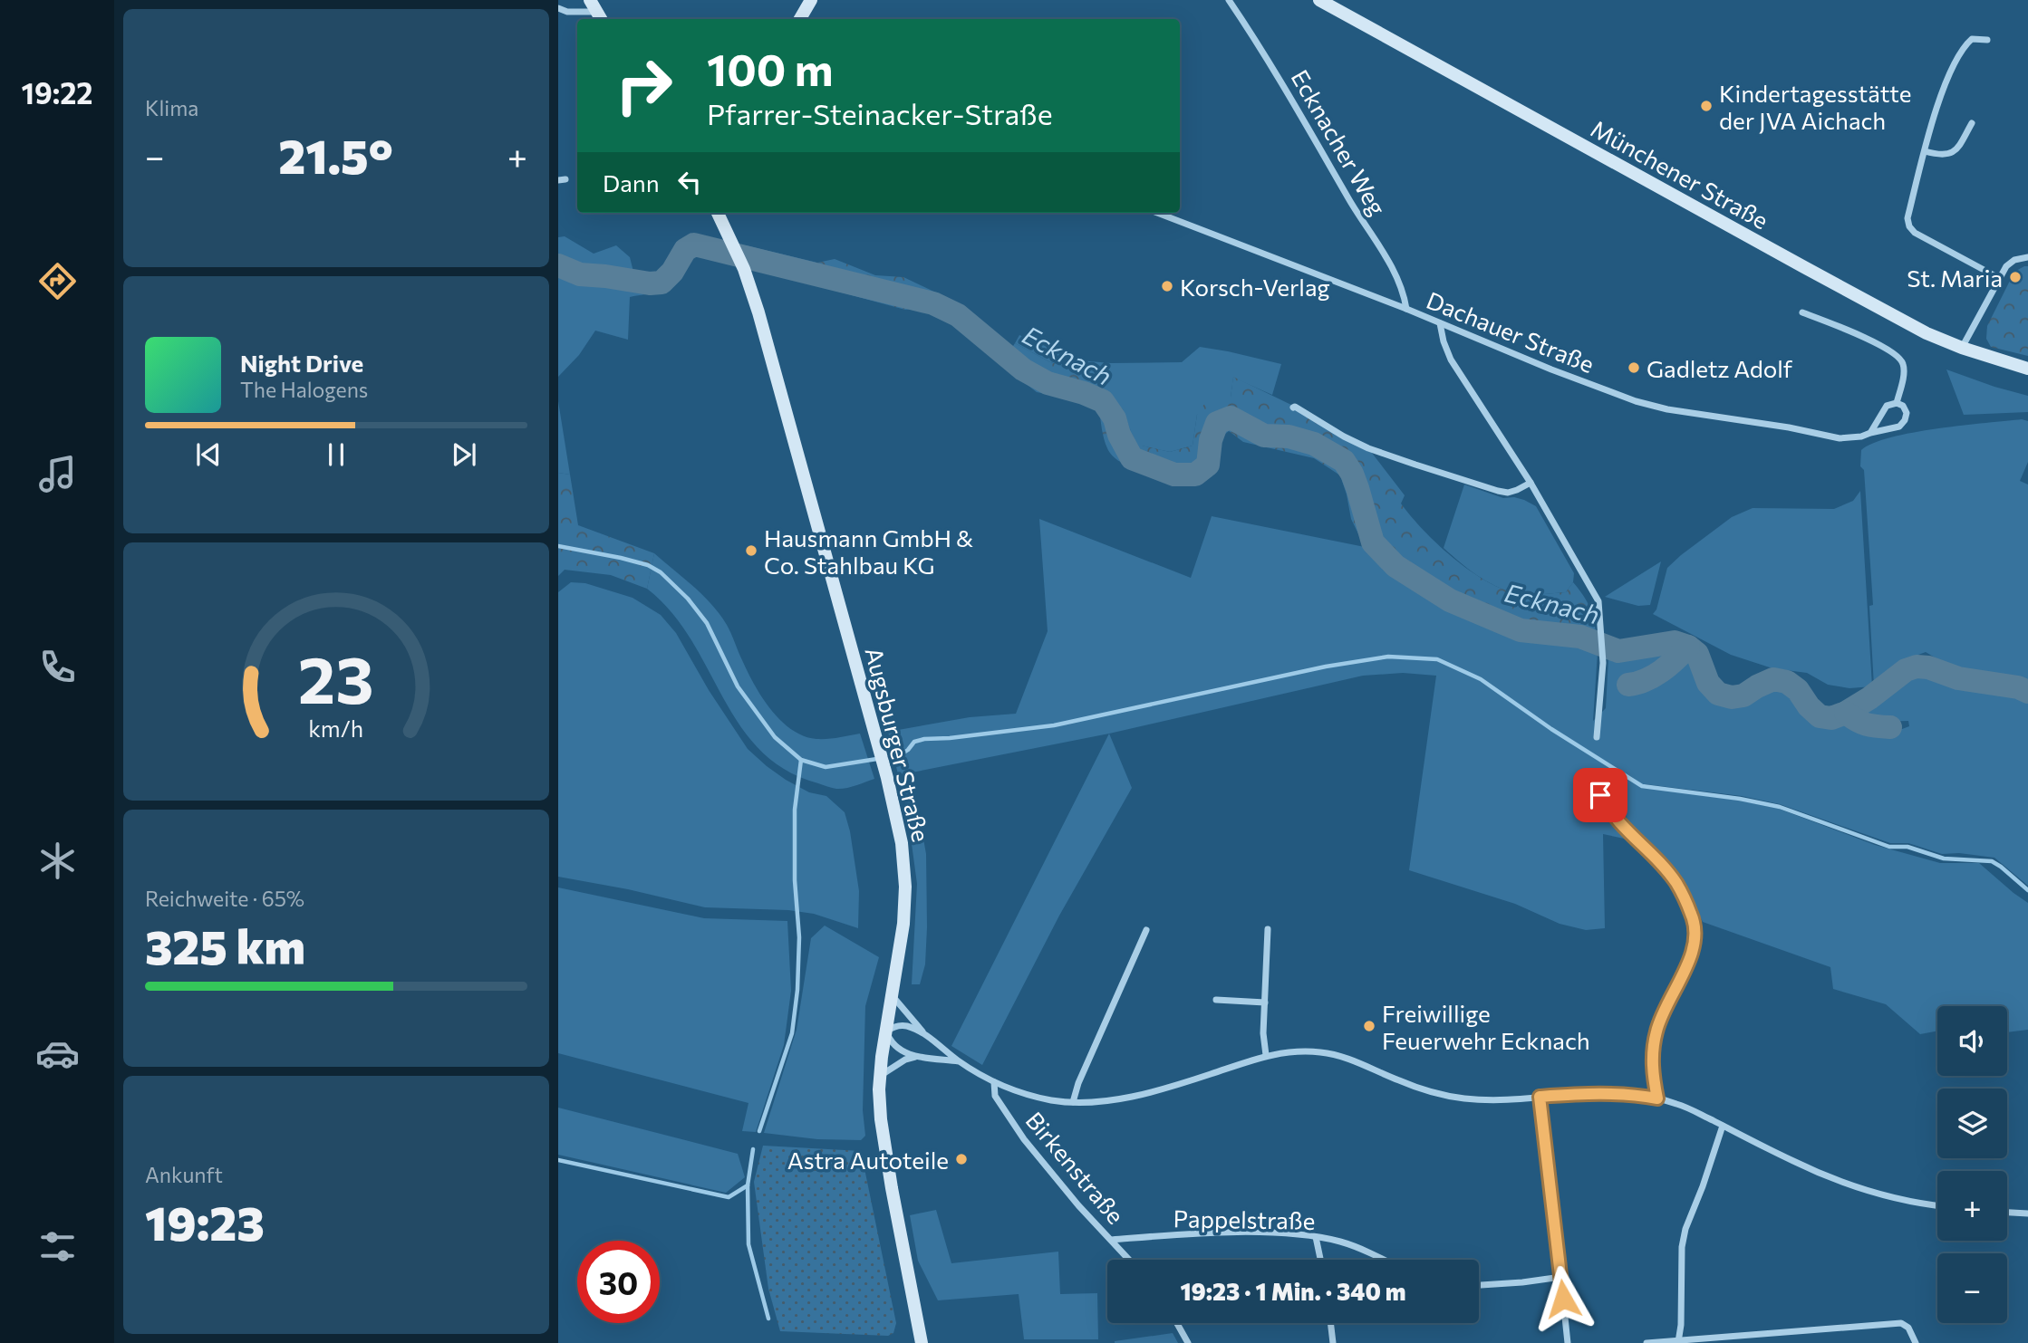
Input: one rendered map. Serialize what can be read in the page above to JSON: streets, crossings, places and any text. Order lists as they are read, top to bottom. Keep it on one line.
{"streets":{"main road":["Münchener Straße","Augsburger Straße"],"street":["Ecknacher Weg","Dachauer Straße","Birkenstraße","Pappelstraße"]},"crossings":[["Ecknacher Weg","Dachauer Straße"],["Birkenstraße","Pappelstraße"]],"water":["Ecknach"],"places":["Kindertagesstätte der JVA Aichach","St. Maria","Korsch-Verlag","Gadletz Adolf","Hausmann GmbH & Co. Stahlbau KG","Freiwillige Feuerwehr Ecknach","Astra Autoteile"],"page":{"tabs":"19:22","tile":["Klima",["Reichweite · 65%","325 km"],["Ankunft","19:23"]],"turn":["100 m","Pfarrer-Steinacker-Straße"],"heat":["−","21.5°","+"],"then":"Dann","song":["Night Drive","The Halogens"],"map_buttons":["+","−"],"limit":"30","trip":"19:23 · 1 Min. · 340 m","gauge":["23","km/h"]}}
